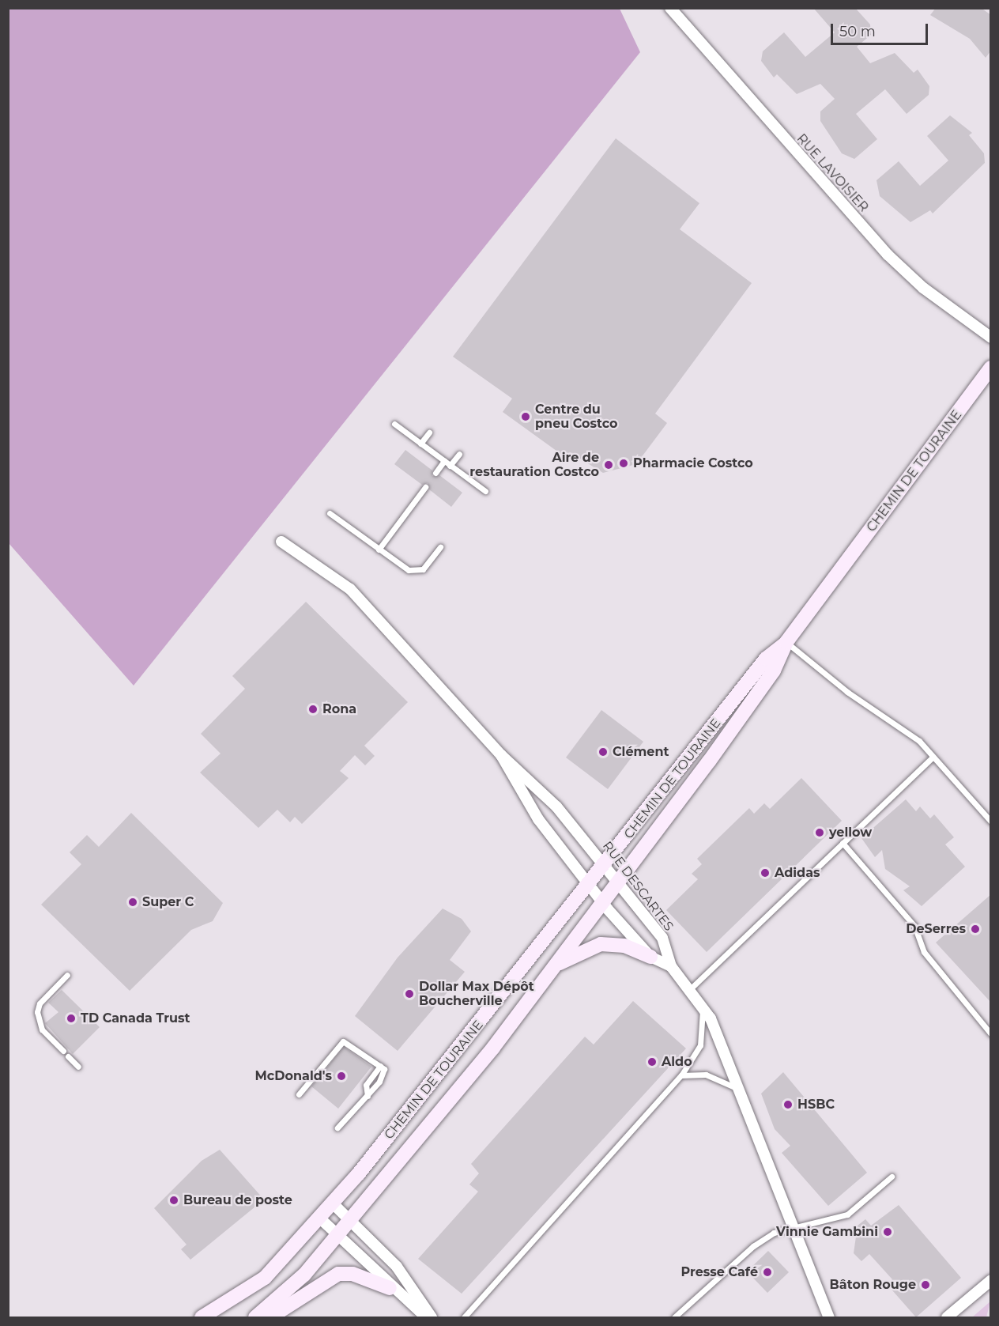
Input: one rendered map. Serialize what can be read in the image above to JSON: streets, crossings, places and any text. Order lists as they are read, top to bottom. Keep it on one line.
{"streets":{"street":["RUE LAVOISIER","CHEMIN DE TOURAINE","RUE DESCARTES"]},"crossings":[["CHEMIN DE TOURAINE","RUE DESCARTES"]],"places":["Centre du pneu Costco","Pharmacie Costco","Aire de restauration Costco","Rona","Clément","yellow","Adidas","Super C","DeSerres","Dollar Max Dépôt Boucherville","TD Canada Trust","Aldo","McDonald's","HSBC","Bureau de poste","Vinnie Gambini","Presse Café","Bâton Rouge"],"scale_bar":"50 m"}
